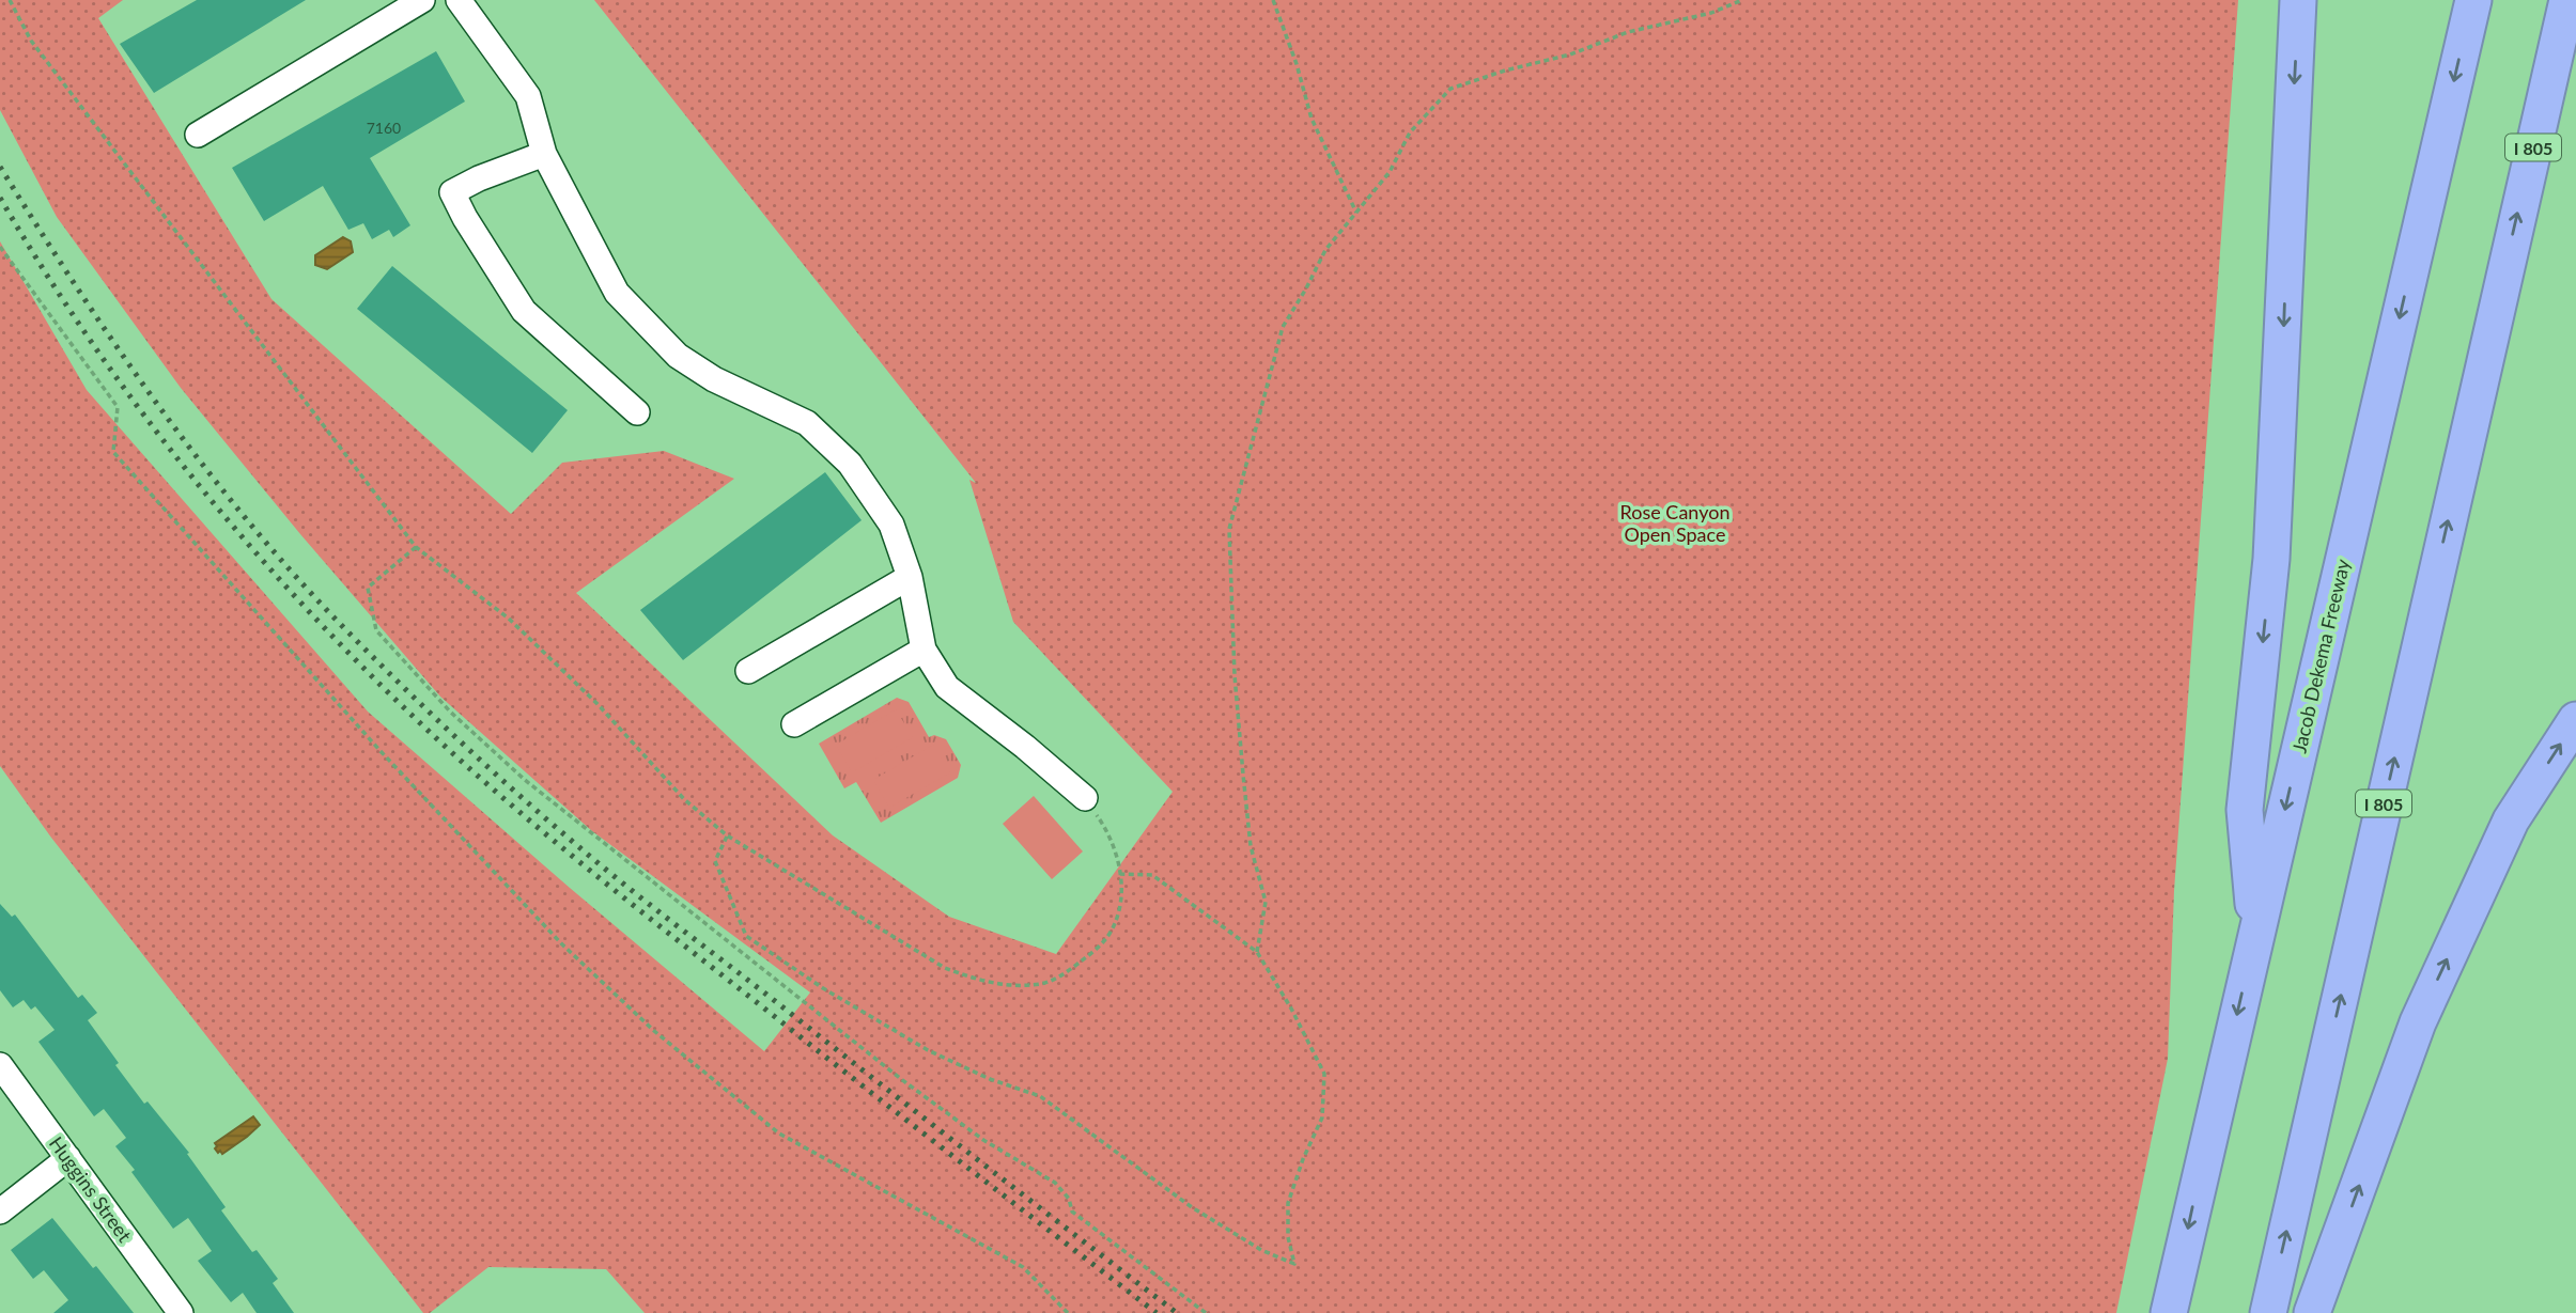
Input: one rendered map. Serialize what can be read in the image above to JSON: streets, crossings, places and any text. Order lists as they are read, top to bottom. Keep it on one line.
{"streets":{"highway":["I 805","Jacob Dekema Freeway"],"street":["Huggins Street"]},"parks":["Rose Canyon Open Space"],"house_numbers":["7160"]}
